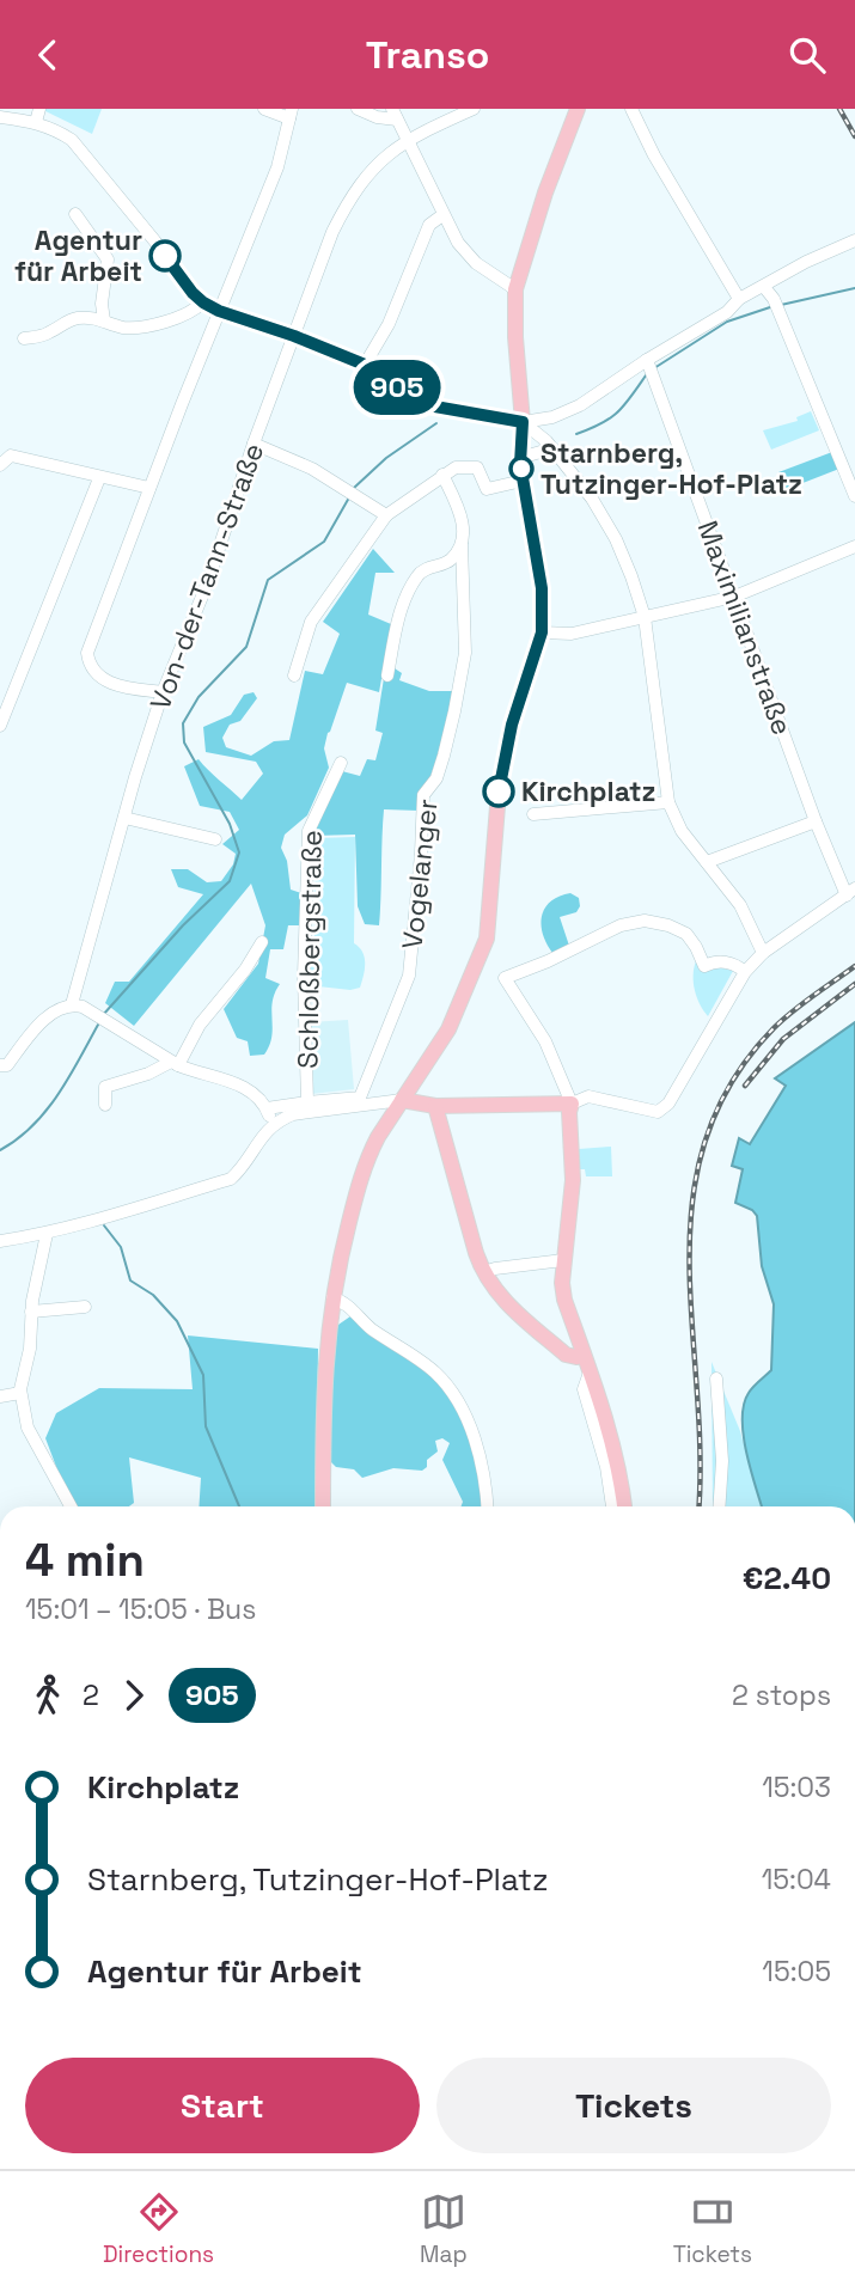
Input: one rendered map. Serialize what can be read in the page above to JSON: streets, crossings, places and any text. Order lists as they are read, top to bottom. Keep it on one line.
{"streets":{"street":["Von-der-Tann-Straße","Maximilianstraße","Vogelanger","Schloßbergstraße"]},"crossings":[["Vogelanger","Schloßbergstraße"]],"places":["Agentur für Arbeit","Starnberg, Tutzinger-Hof-Platz","Kirchplatz"],"lines":["bus line 905"],"page":{"header":"Transo","on_map":"905","heading":["4 min","15:01 – 15:05 · Bus","€2.40"],"legs":["2","905","2 stops"],"list":[{"name":"Kirchplatz","value":"15:03"},{"name":"Starnberg, Tutzinger-Hof-Platz","value":"15:04"},{"name":"Agentur für Arbeit","value":"15:05"}],"buttons":["Start","Tickets"],"tabs":["Directions","Map","Tickets"]}}
